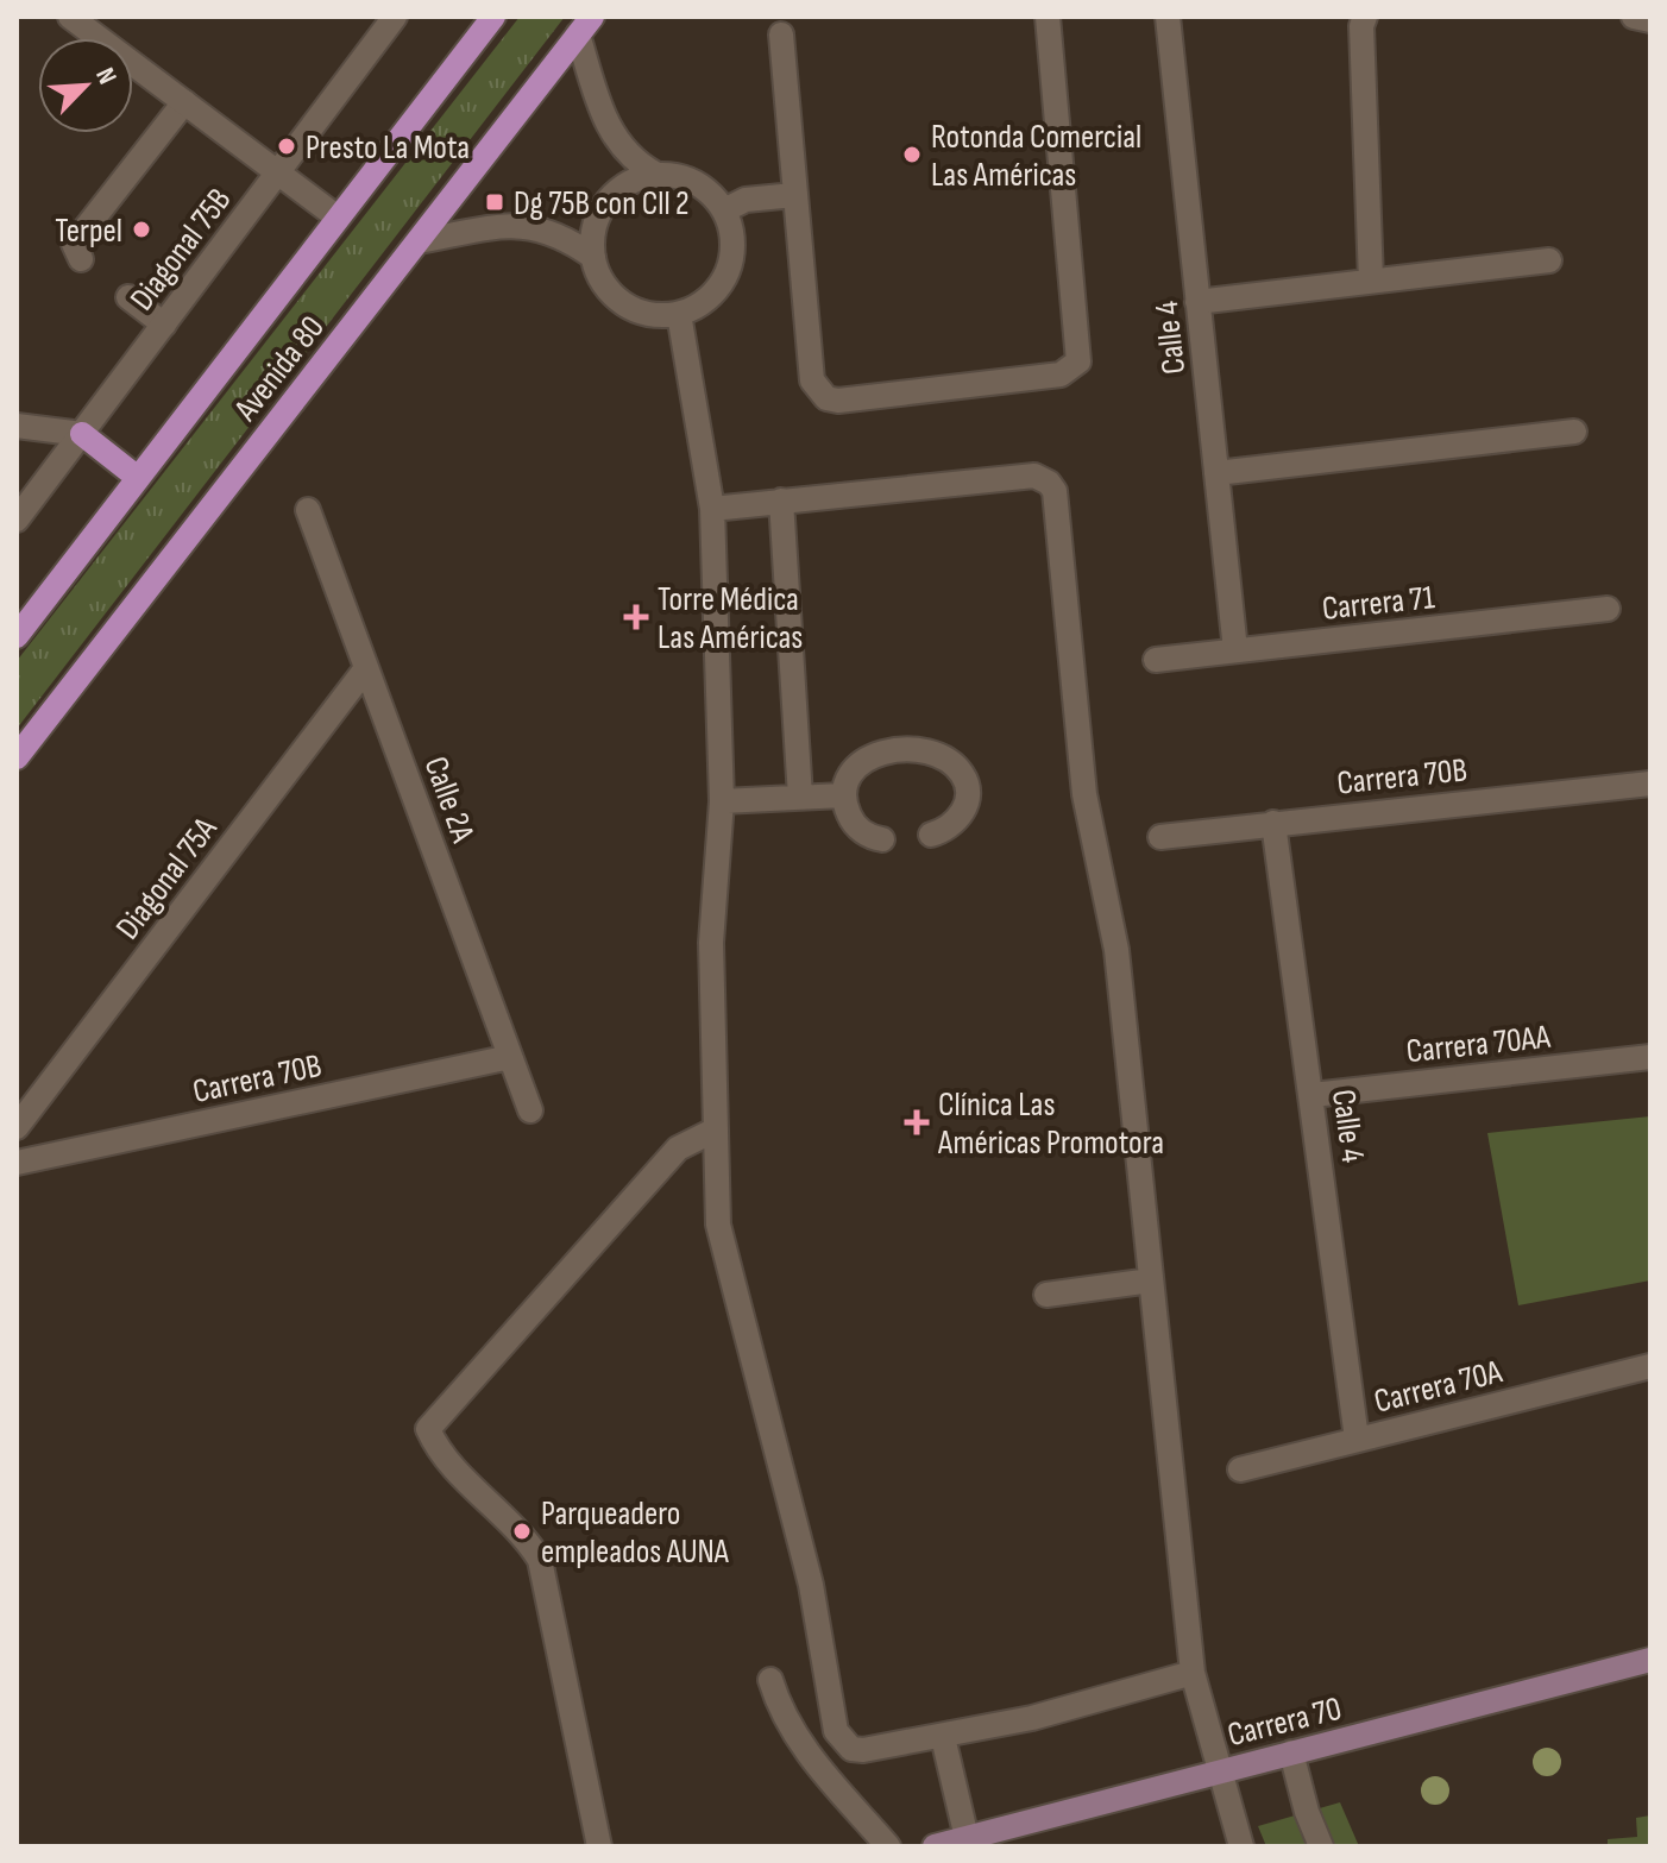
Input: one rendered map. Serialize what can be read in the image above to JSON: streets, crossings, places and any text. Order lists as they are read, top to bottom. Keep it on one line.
{"streets":{"main road":["Avenida 80","Carrera 70"],"street":["Diagonal 75B","Calle 4","Carrera 71","Carrera 70B","Calle 2A","Diagonal 75A","Carrera 70AA","Carrera 70A"]},"crossings":[["Calle 4","Carrera 71"],["Calle 4","Carrera 70B"],["Calle 4","Carrera 70AA"],["Calle 4","Carrera 70A"],["Carrera 70B","Calle 2A"],["Calle 2A","Diagonal 75A"]],"places":{"other":["Presto La Mota","Rotonda Comercial Las Américas","Terpel","Parqueadero empleados AUNA"],"transit":["Dg 75B con Cll 2"],"health":["Torre Médica Las Américas","Clínica Las Américas Promotora"]},"north":"top right"}
